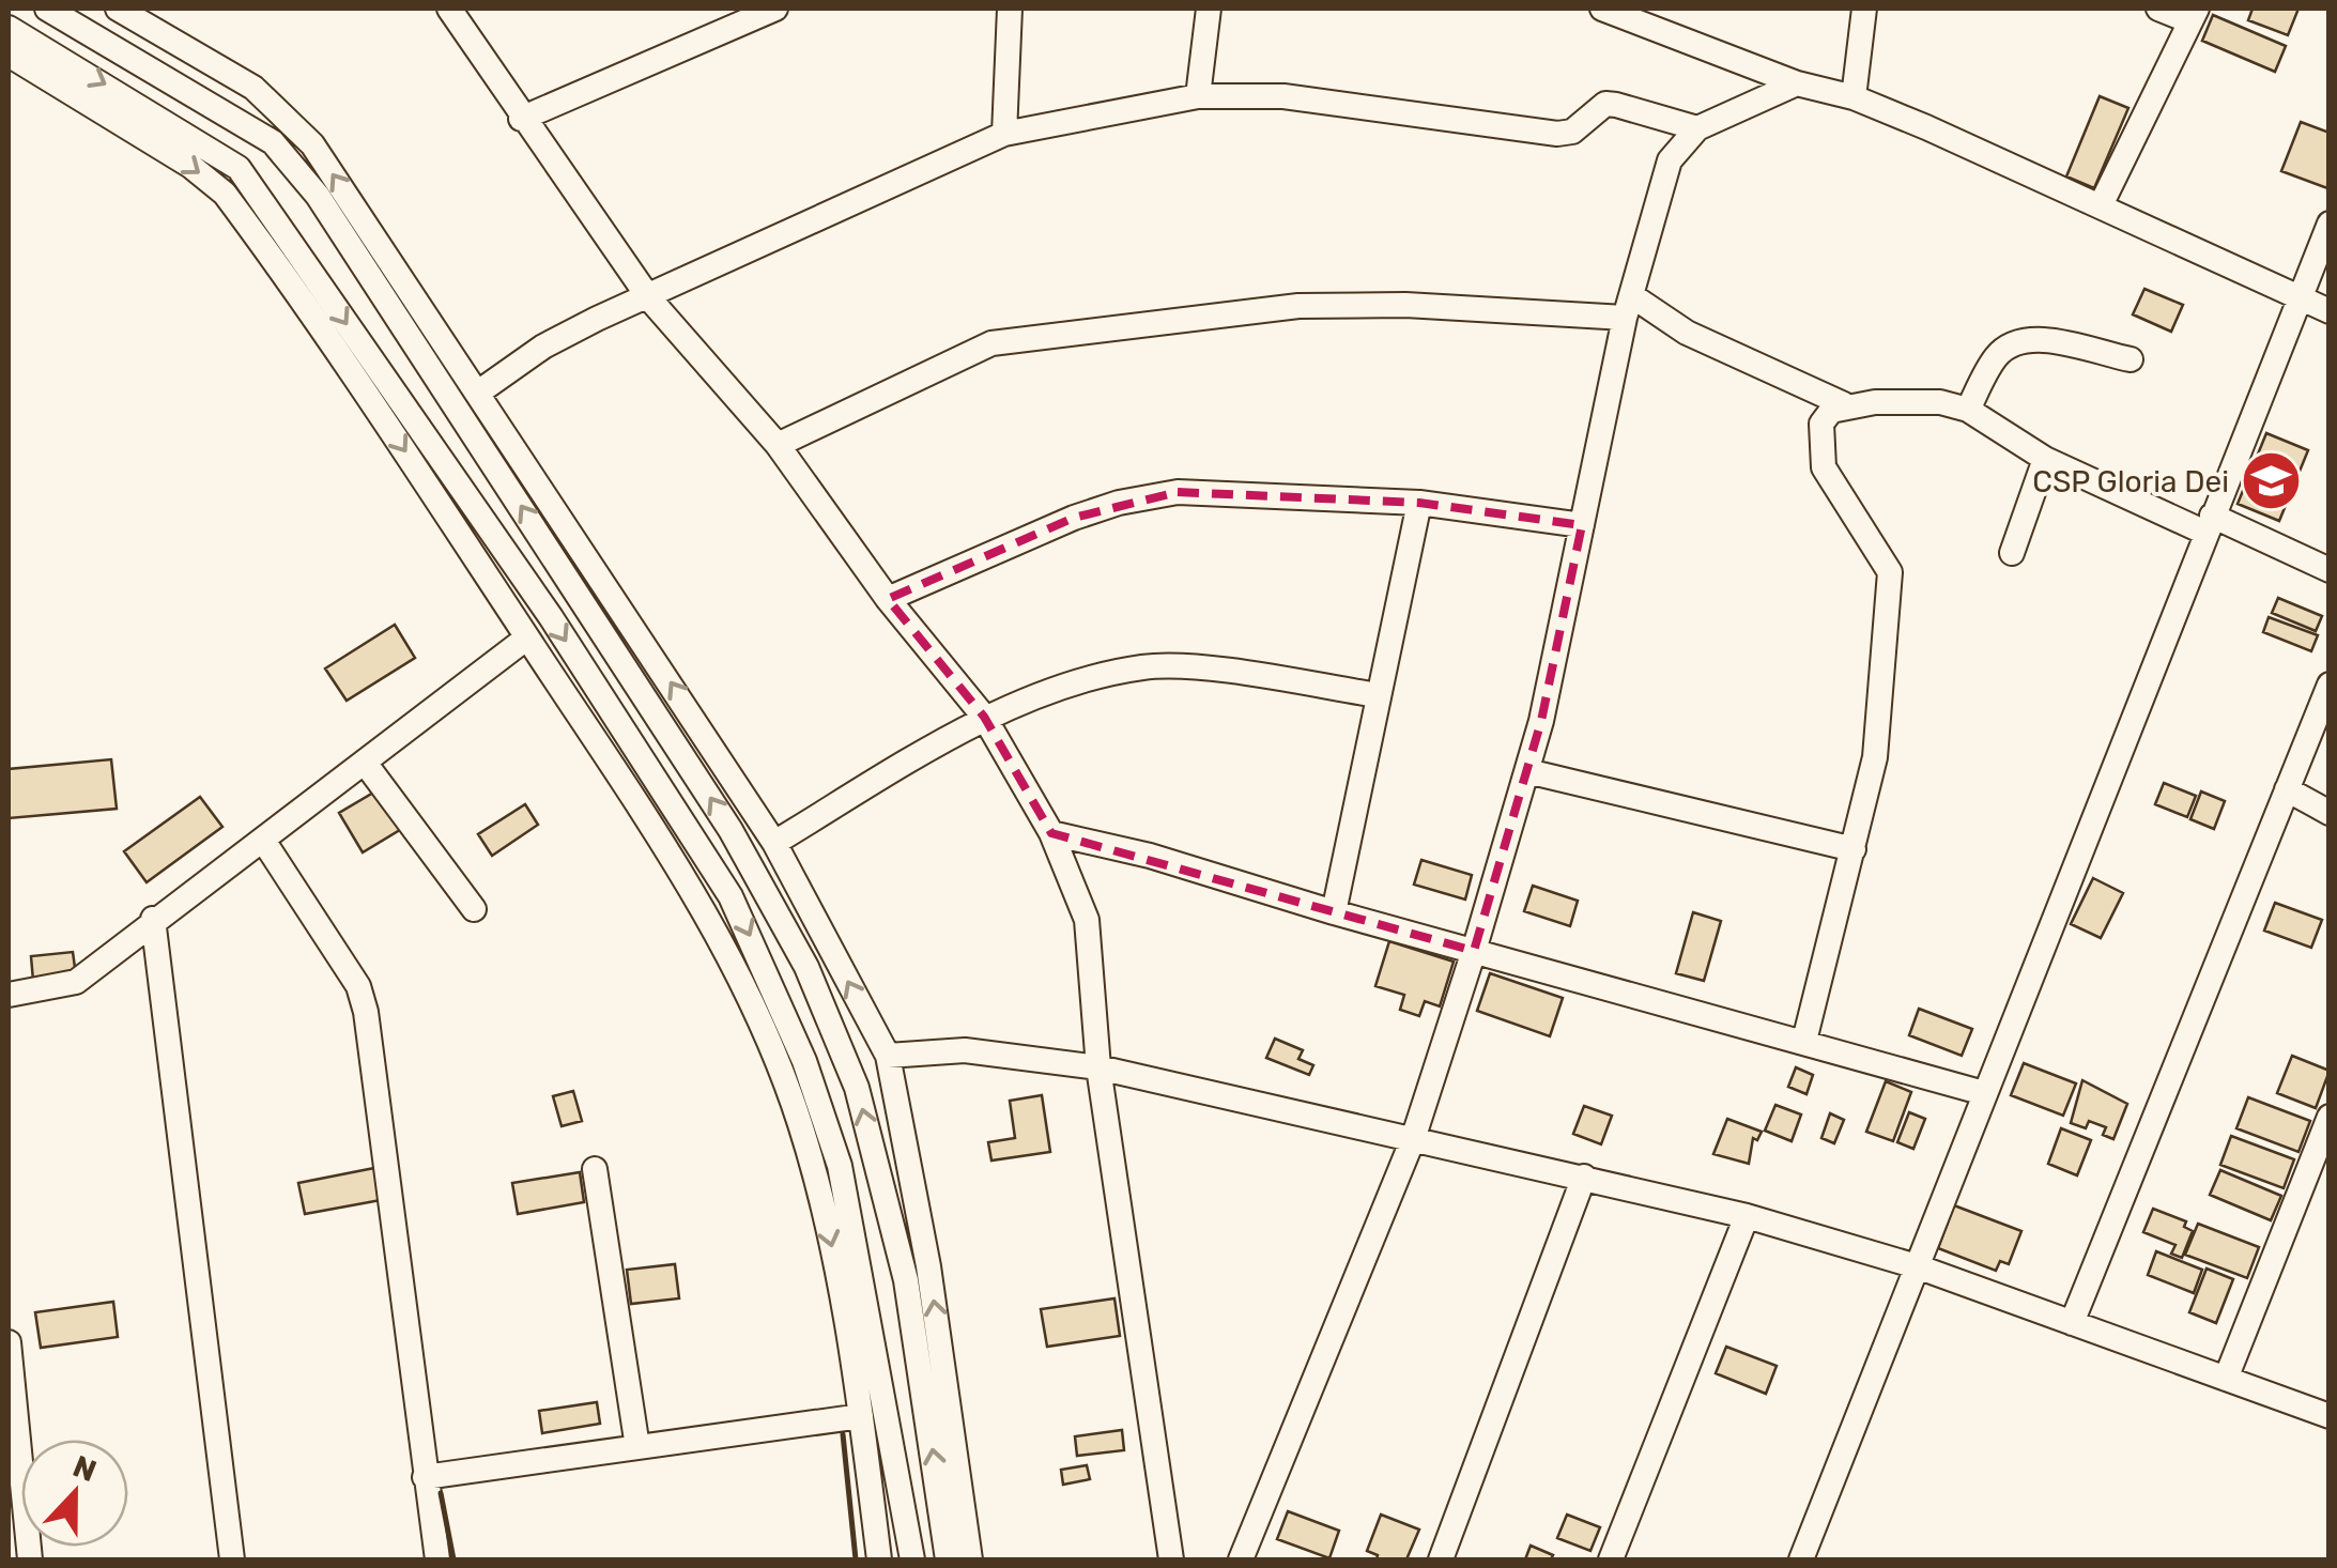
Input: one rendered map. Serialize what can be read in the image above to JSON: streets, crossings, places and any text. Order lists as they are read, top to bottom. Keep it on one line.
{"places":{"school or university":["CSP Gloria Dei"]},"north":"top"}
